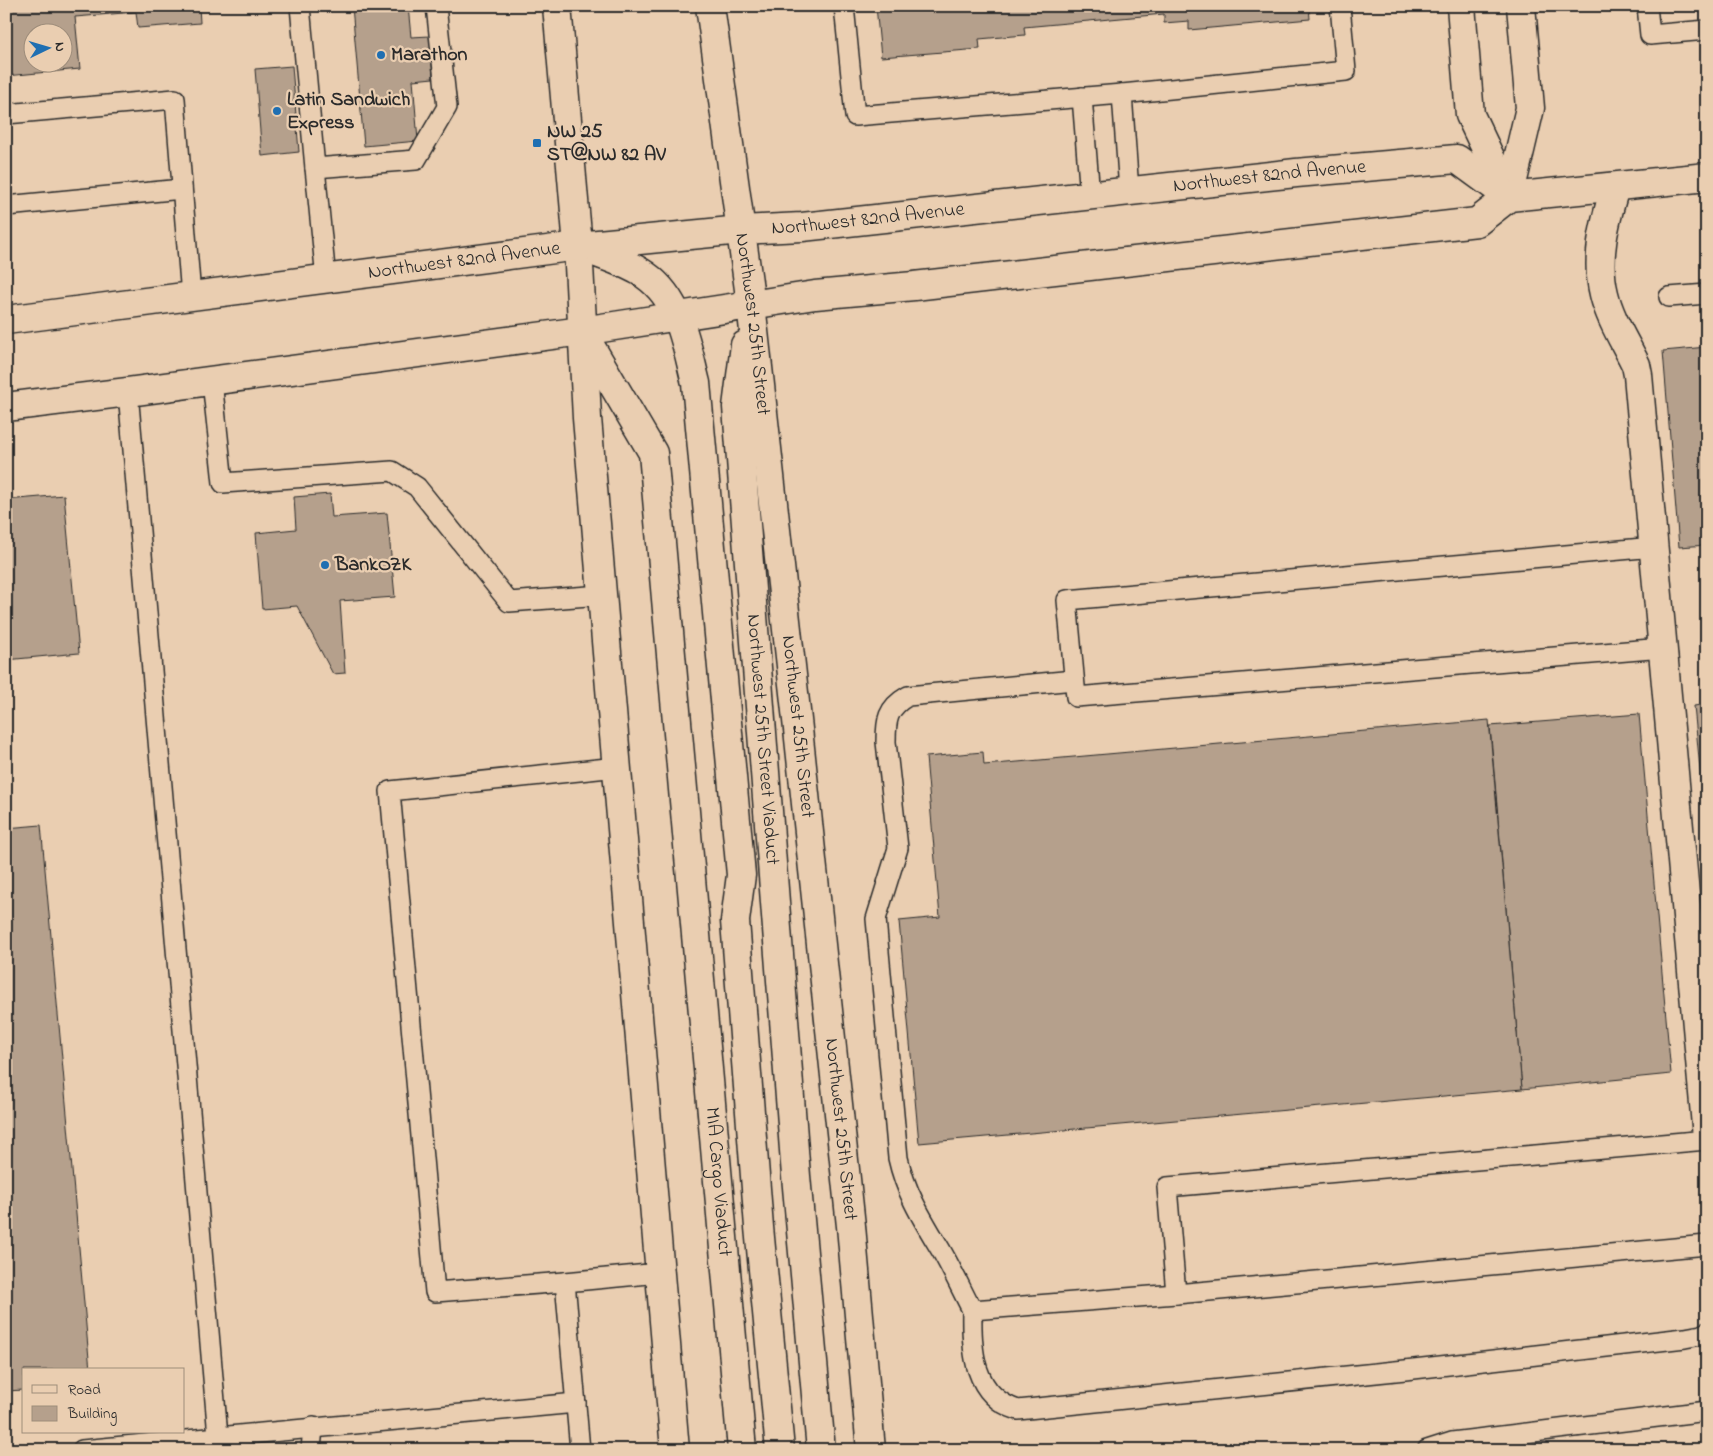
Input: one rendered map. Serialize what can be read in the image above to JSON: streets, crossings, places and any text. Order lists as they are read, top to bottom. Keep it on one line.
{"streets":{"main road":["Northwest 82nd Avenue","Northwest 25th Street","Northwest 25th Street Viaduct","MIA Cargo Viaduct"]},"crossings":[["Northwest 82nd Avenue","Northwest 25th Street"],["Northwest 25th Street","Northwest 25th Street Viaduct"]],"places":{"other":["Marathon","Latin Sandwich Express","BankOZK"],"transit":["NW 25 ST@NW 82 AV"]},"legend":["Road","Building"],"north":"right"}
